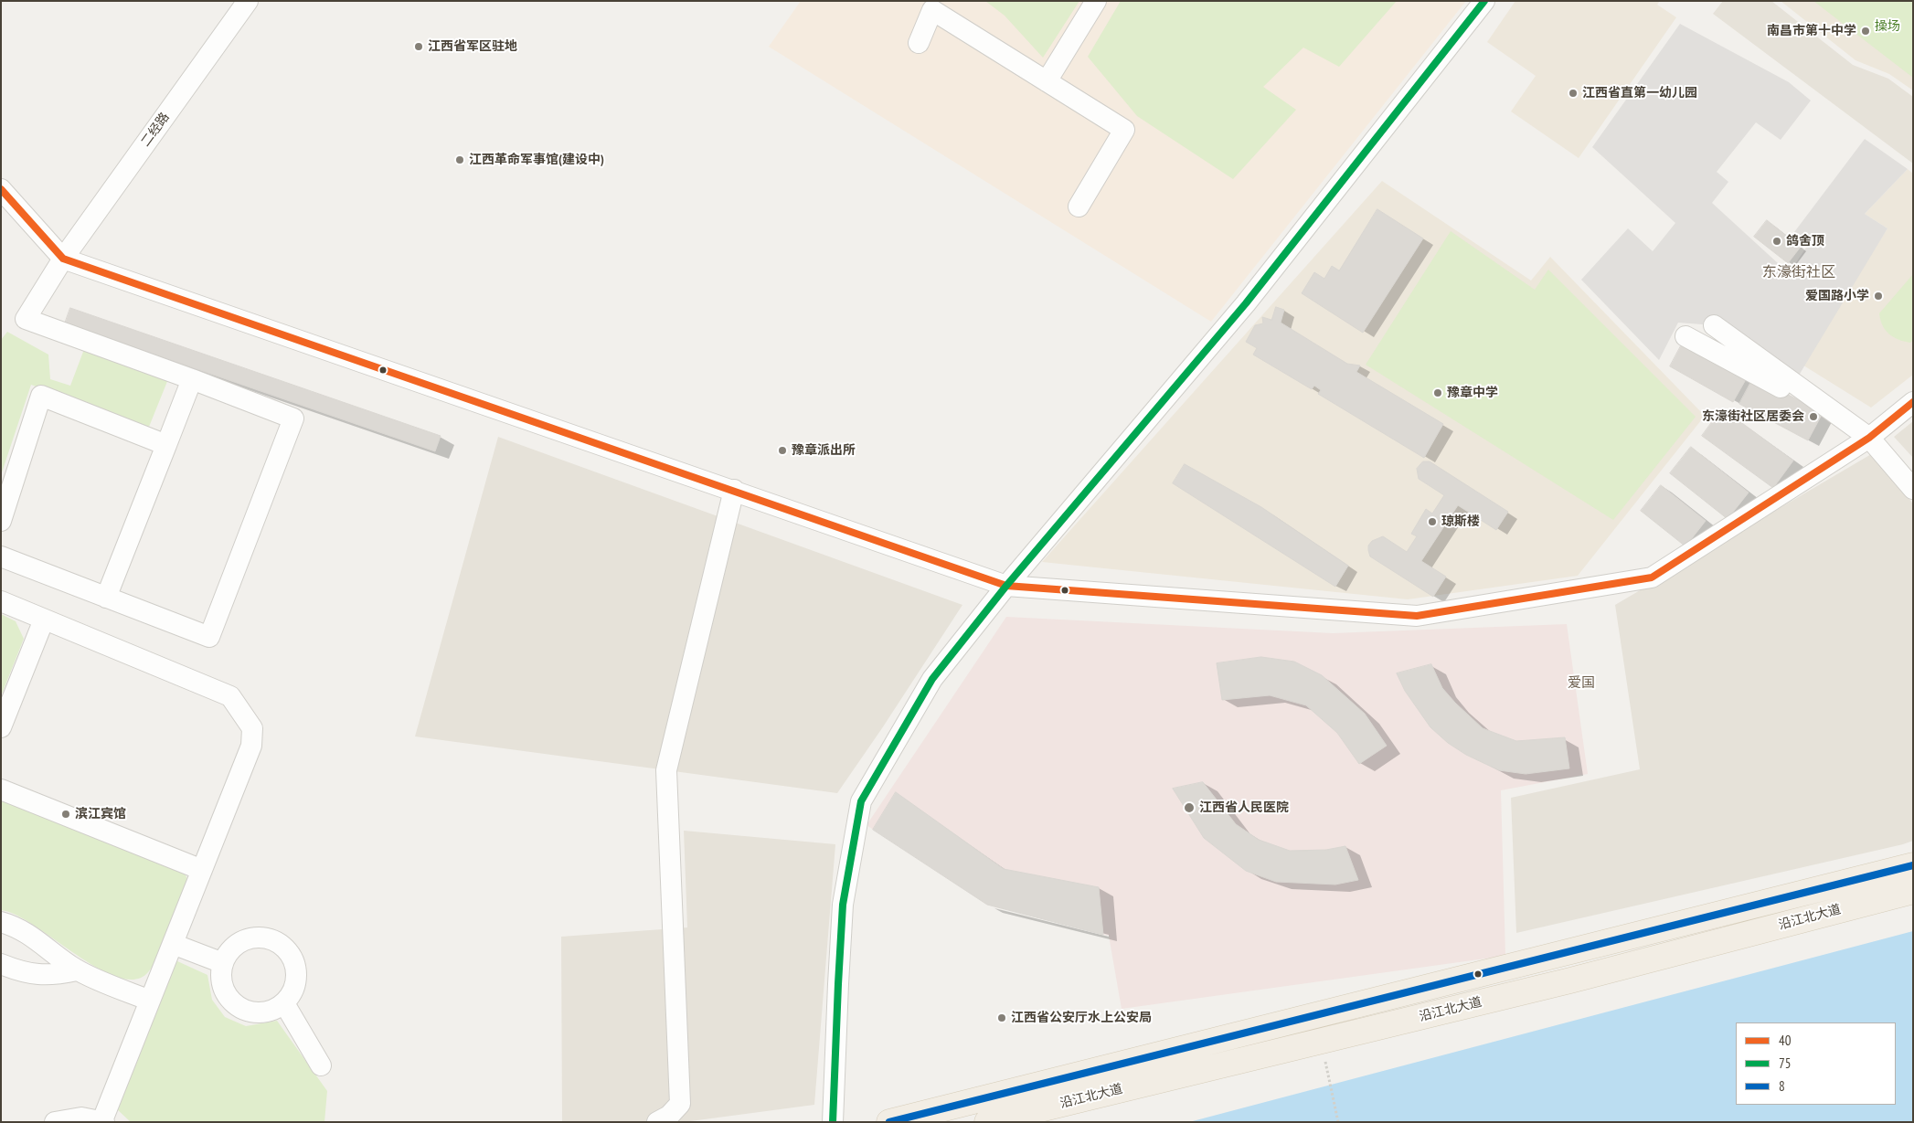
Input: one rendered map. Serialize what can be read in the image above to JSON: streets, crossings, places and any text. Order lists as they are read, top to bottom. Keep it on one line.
{"streets":{"main road":["沿江北大道"],"street":["二经路"]},"districts":["东濠街社区","爱国"],"parks":["操场"],"places":["南昌市第十中学","江西省军区驻地","江西省直第一幼儿园","江西革命军事馆(建设中)","鸽舍顶","爱国路小学","豫章中学","东濠街社区居委会","豫章派出所","琼斯楼","江西省人民医院","滨江宾馆","江西省公安厅水上公安局"],"lines":["transit line 75","transit line 40","transit line 8"],"legend":["40","75","8"]}
